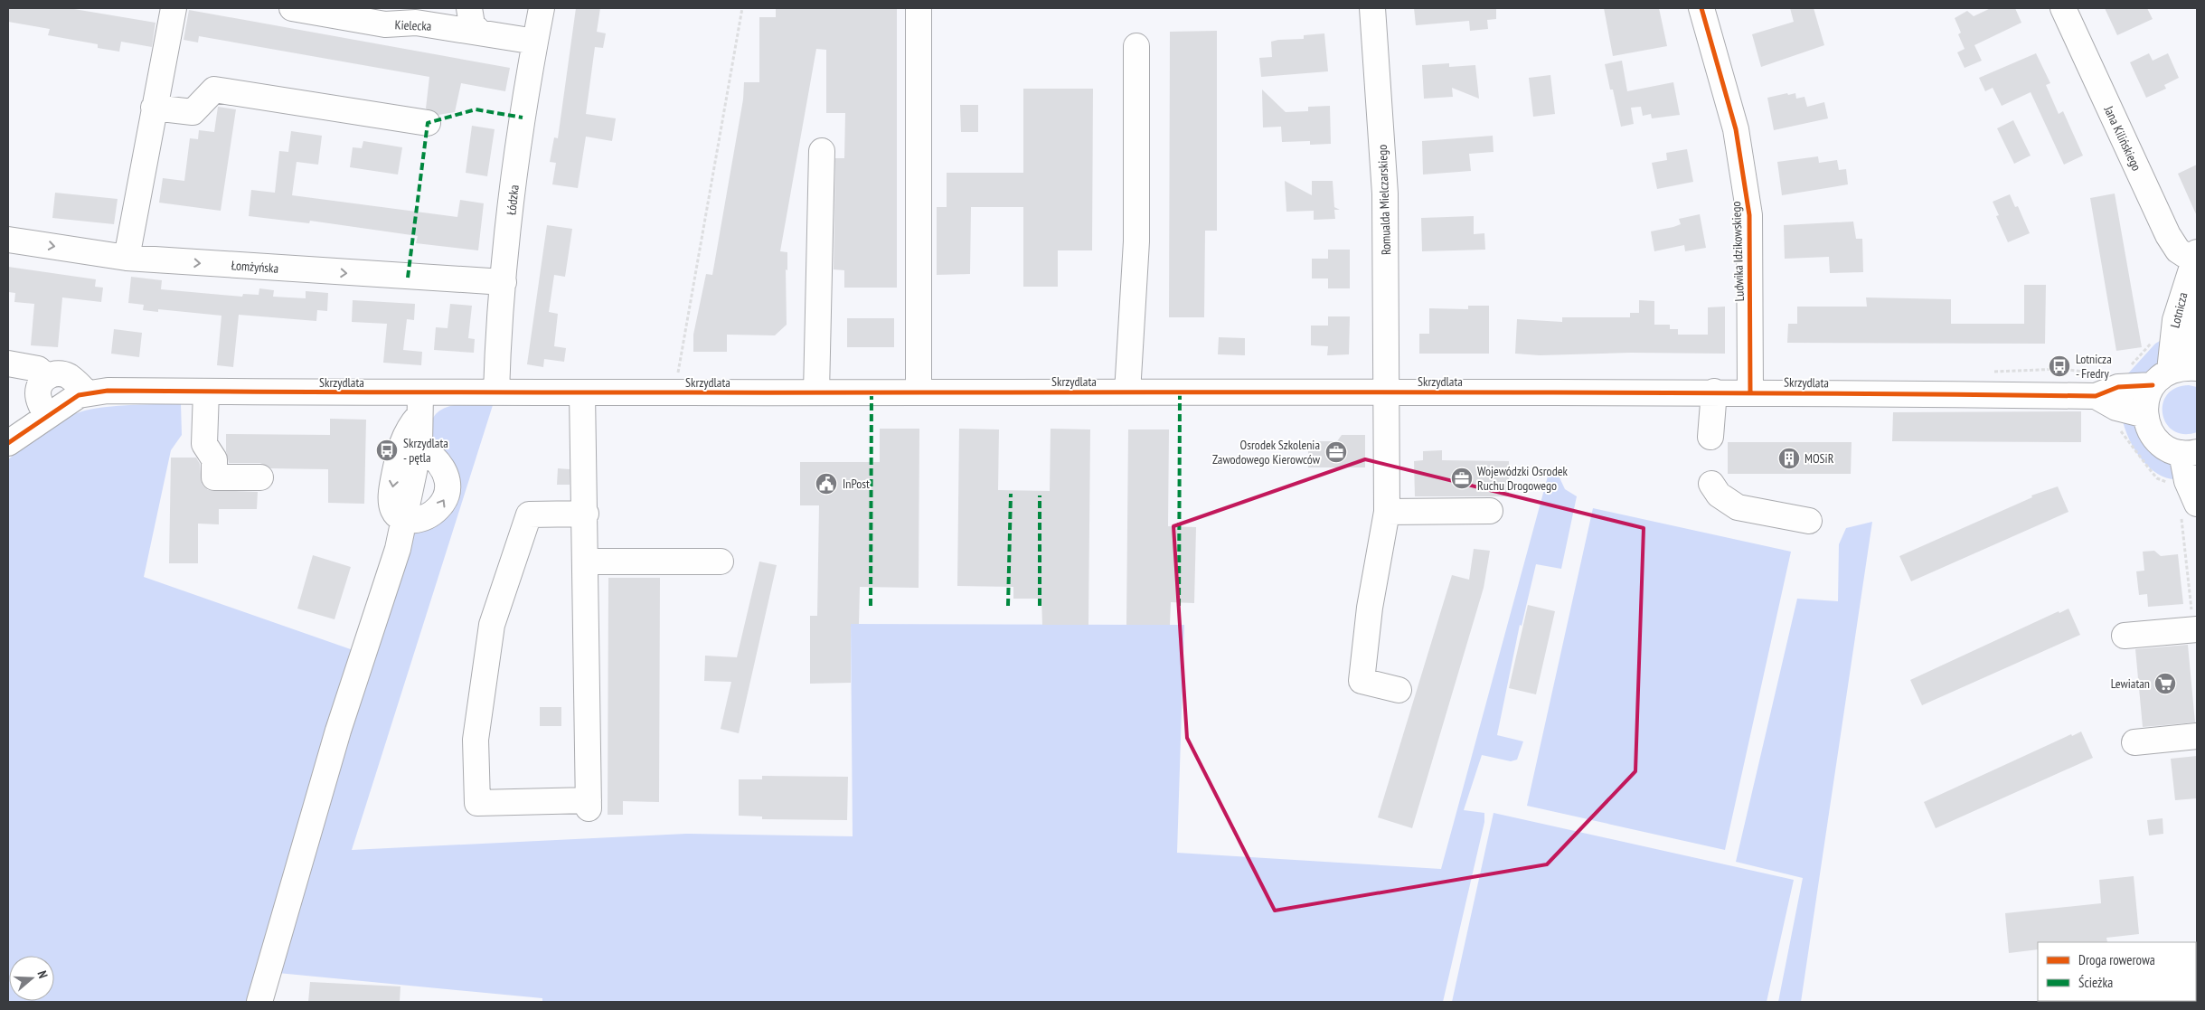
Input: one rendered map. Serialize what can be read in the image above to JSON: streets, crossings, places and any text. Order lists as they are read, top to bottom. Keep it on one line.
{"streets":{"street":["Kielecka","Jana Kilińskiego","Łódzka","Romualda Mielczarskiego","Ludwika Idzikowskiego","Łomżyńska","Lotnicza","Skrzydlata"]},"crossings":[["Kielecka","Łódzka"],["Jana Kilińskiego","Lotnicza"],["Łódzka","Łomżyńska"],["Łódzka","Skrzydlata"],["Romualda Mielczarskiego","Skrzydlata"],["Ludwika Idzikowskiego","Skrzydlata"],["Lotnicza","Skrzydlata"]],"places":{"bus stop":["Lotnicza - Fredry","Skrzydlata - pętla"],"office":["Osrodek Szkolenia Zawodowego Kierowców","Wojewódzki Osrodek Ruchu Drogowego"],"building":["MOSiR"],"public building":["InPost"],"supermarket":["Lewiatan"]},"legend":["Droga rowerowa","Ścieżka"],"north":"right"}
